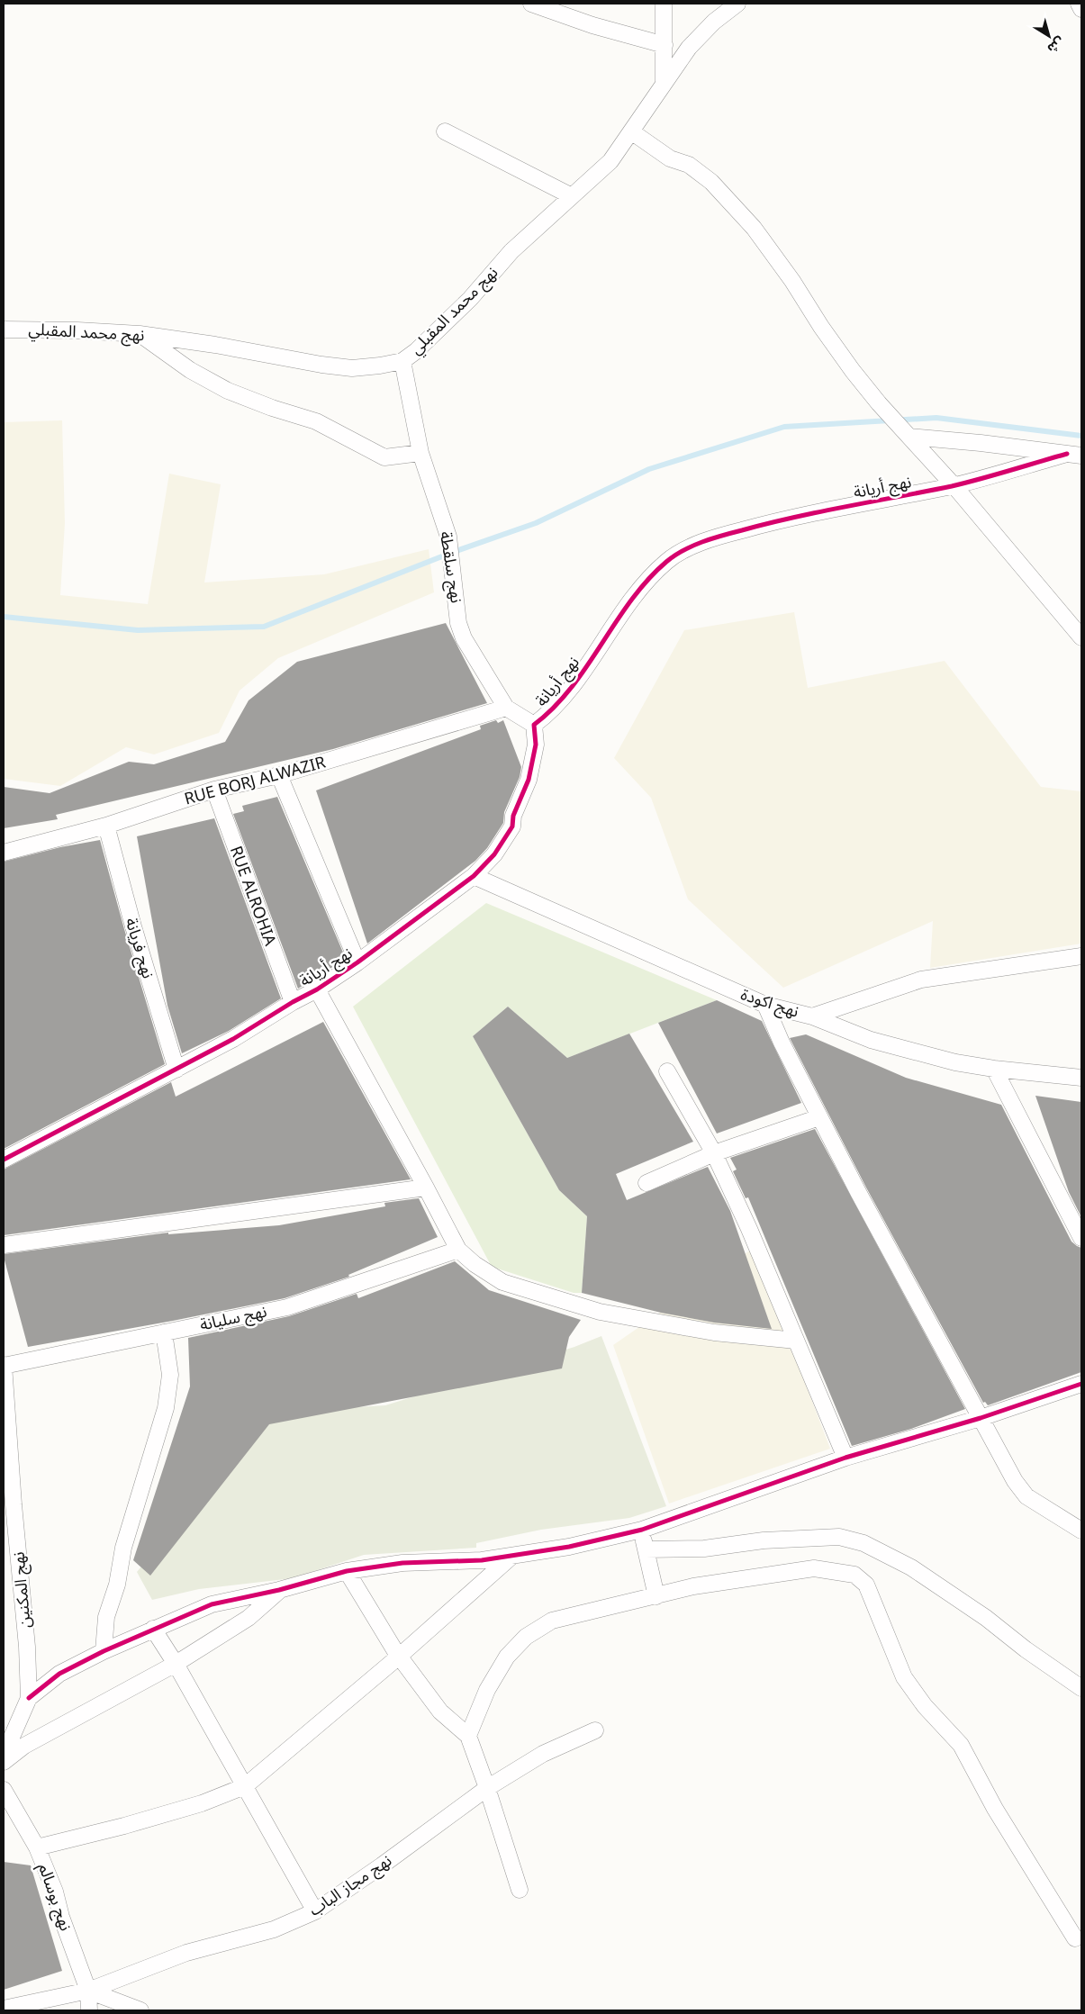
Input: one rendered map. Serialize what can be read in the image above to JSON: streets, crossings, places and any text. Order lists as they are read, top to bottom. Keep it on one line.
{"streets":{"street":["نهج محمد المقبلي","نهج أريانة","نهج سلقطة","RUE BORJ ALWAZIR","RUE ALROHIA","نهج فريانة","نهج اكودة","نهج سليانة","نهج المكنين","نهج مجاز الباب","نهج بوسالم"]},"crossings":[["نهج محمد المقبلي","نهج سلقطة"],["نهج أريانة","نهج سلقطة"],["نهج أريانة","RUE ALROHIA"],["نهج أريانة","نهج فريانة"],["نهج أريانة","نهج اكودة"],["نهج سلقطة","RUE BORJ ALWAZIR"],["RUE BORJ ALWAZIR","RUE ALROHIA"],["RUE BORJ ALWAZIR","نهج فريانة"],["نهج سليانة","نهج المكنين"],["نهج مجاز الباب","نهج بوسالم"]],"north":"bottom right"}
